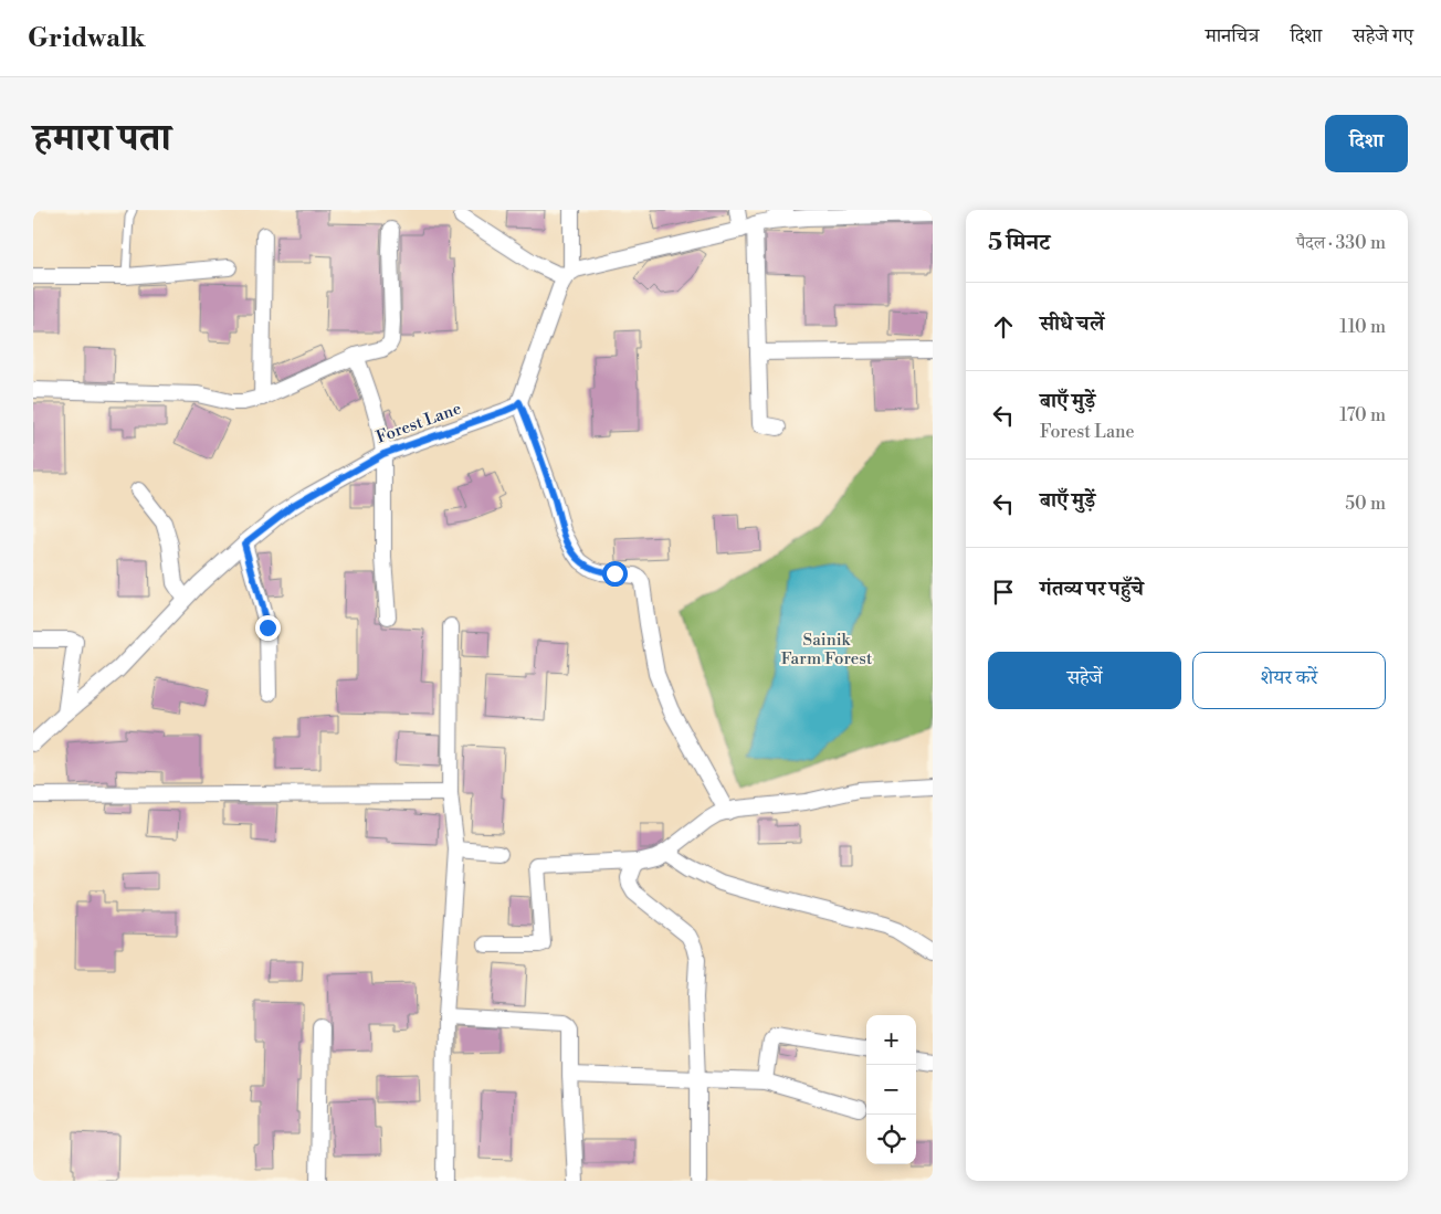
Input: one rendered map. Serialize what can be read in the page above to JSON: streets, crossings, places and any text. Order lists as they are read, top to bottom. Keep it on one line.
{"streets":{"street":["Forest Lane"]},"parks":["Sainik Farm Forest"],"page":{"header":"Gridwalk","nav":["मानचित्र","दिशा","सहेजे गए"],"title":"हमारा पता","buttons":["दिशा",["सहेजें","शेयर करें"]],"heading":["5 मिनट","पैदल · 330 m"],"list":[["सीधे चलें","110 m"],["बाएँ मुड़ें","Forest Lane","170 m"],["बाएँ मुड़ें","50 m"],"गंतव्य पर पहुँचे"],"map_buttons":["+","−"]}}
